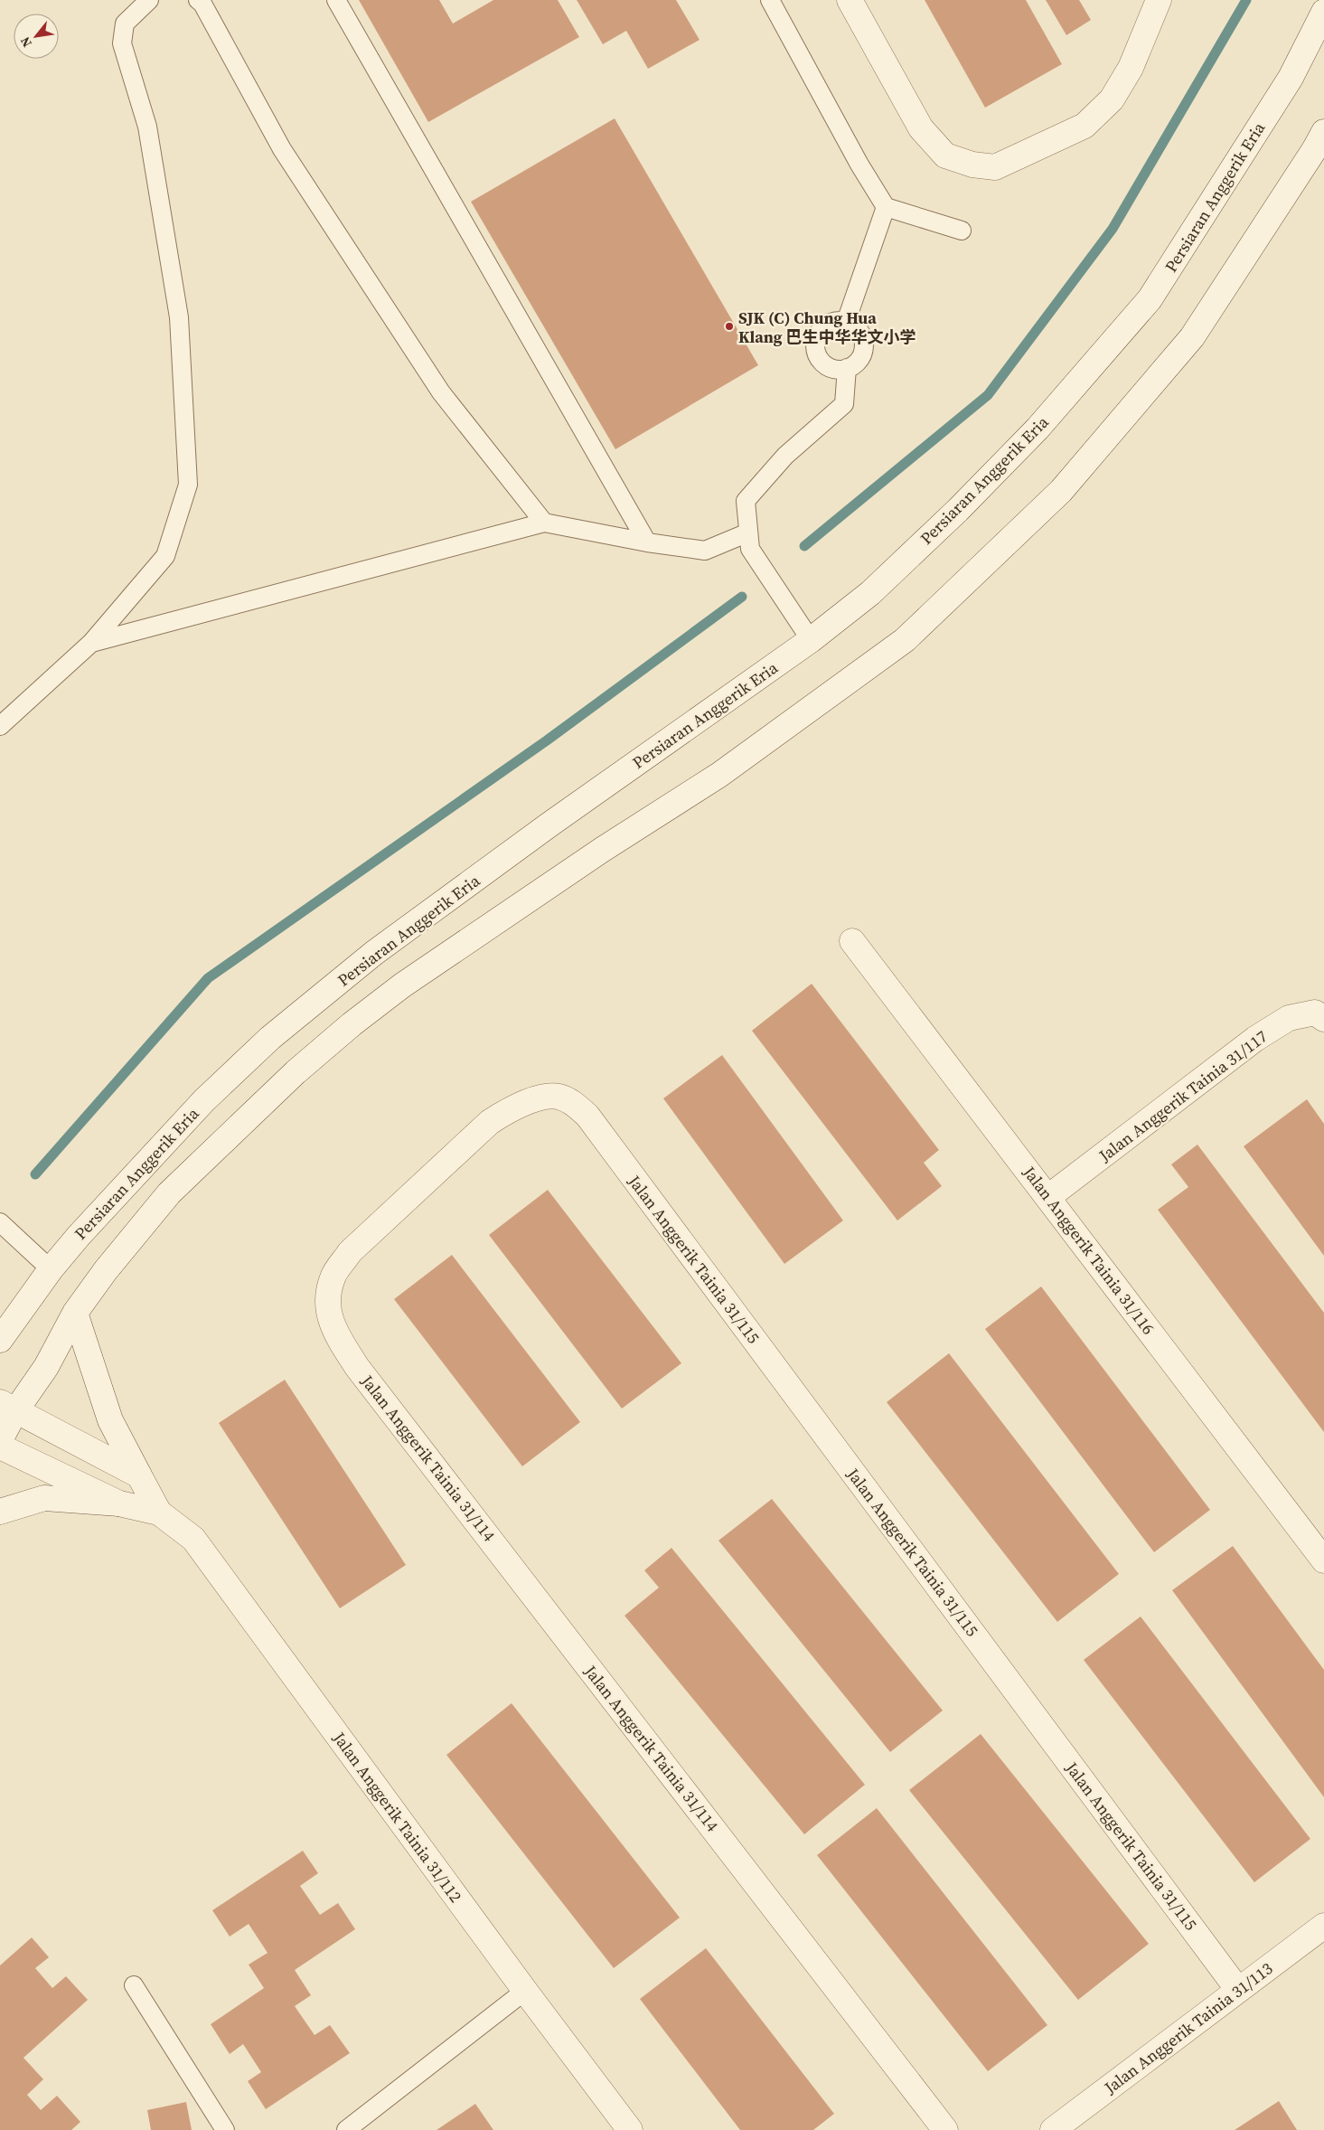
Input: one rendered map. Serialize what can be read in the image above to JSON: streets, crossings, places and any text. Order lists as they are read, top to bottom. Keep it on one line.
{"streets":{"street":["Persiaran Anggerik Eria","Jalan Anggerik Tainia 31/117","Jalan Anggerik Tainia 31/116","Jalan Anggerik Tainia 31/115","Jalan Anggerik Tainia 31/114","Jalan Anggerik Tainia 31/112","Jalan Anggerik Tainia 31/113"]},"crossings":[["Jalan Anggerik Tainia 31/117","Jalan Anggerik Tainia 31/116"],["Jalan Anggerik Tainia 31/115","Jalan Anggerik Tainia 31/114"],["Jalan Anggerik Tainia 31/115","Jalan Anggerik Tainia 31/113"]],"places":["SJK (C) Chung Hua Klang 巴生中华华文小学"],"north":"bottom left"}
